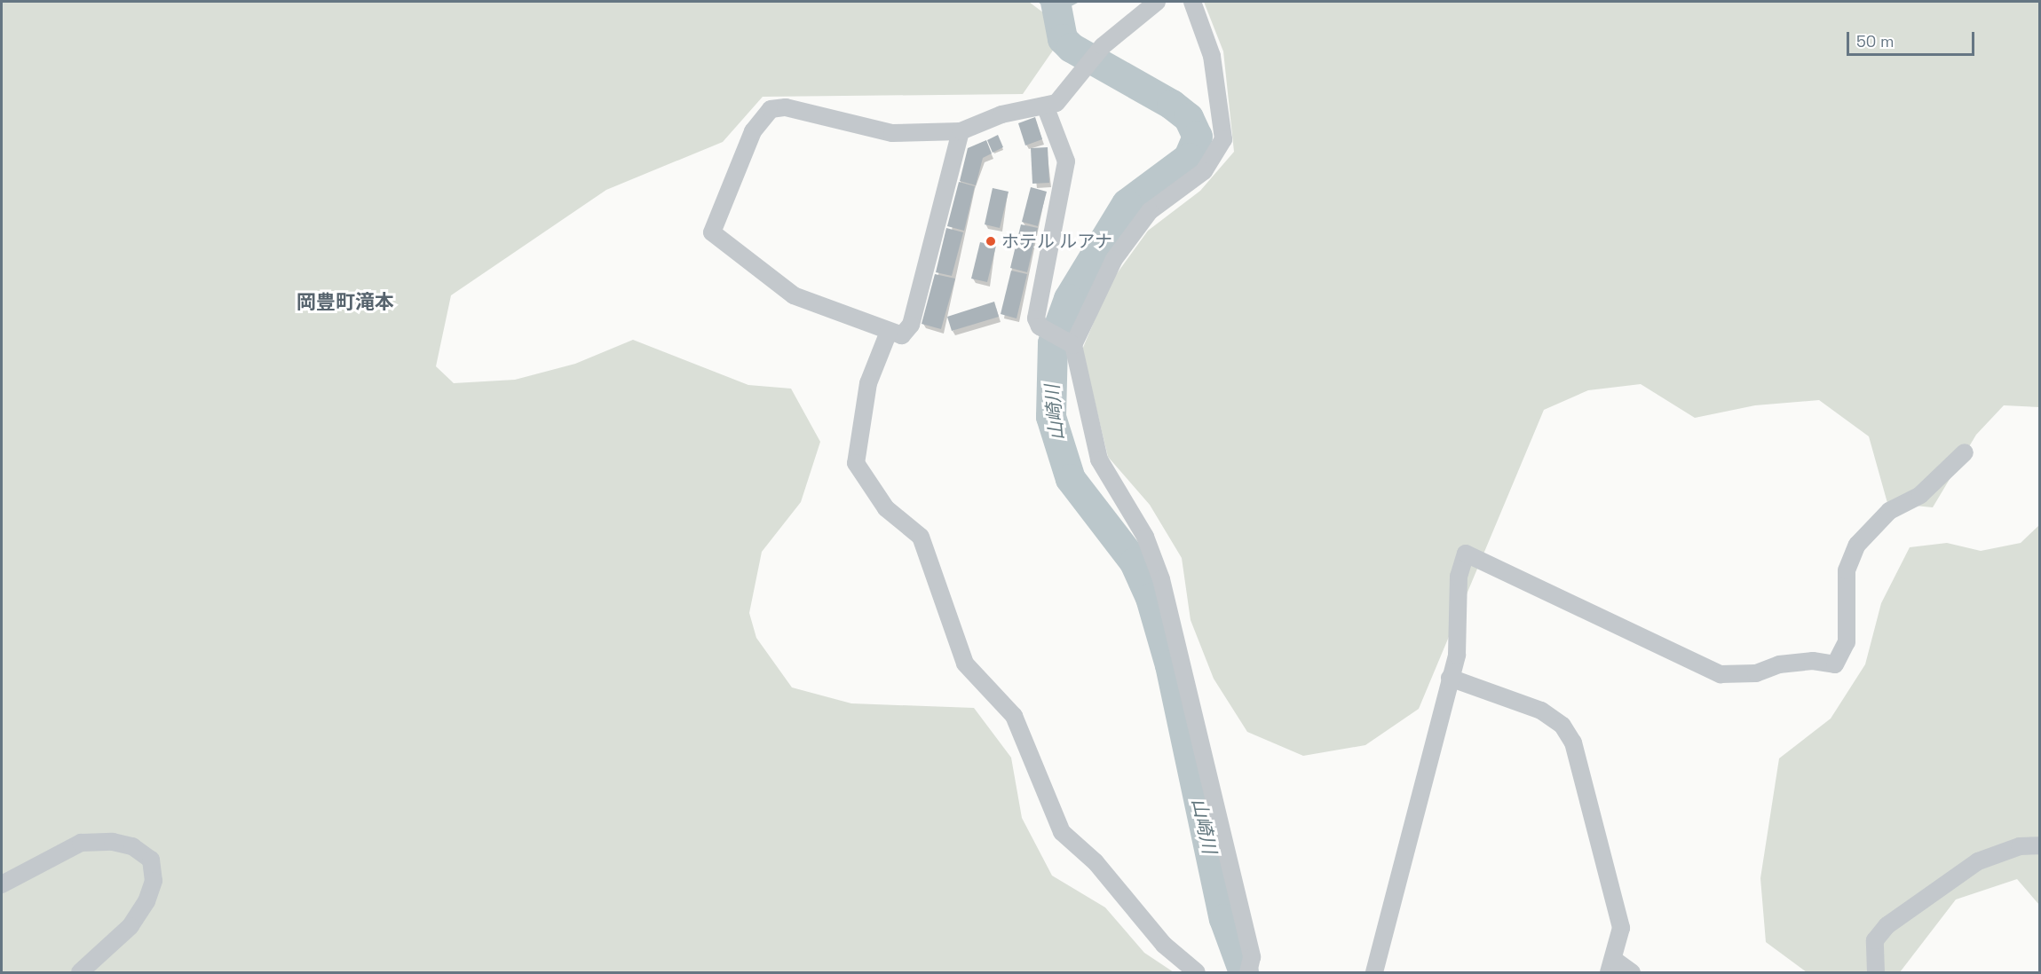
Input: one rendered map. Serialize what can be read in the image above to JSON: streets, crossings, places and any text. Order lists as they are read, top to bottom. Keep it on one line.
{"districts":["岡豊町滝本"],"water":["山崎川"],"places":["ホテル ルアナ"],"scale_bar":"50 m"}
